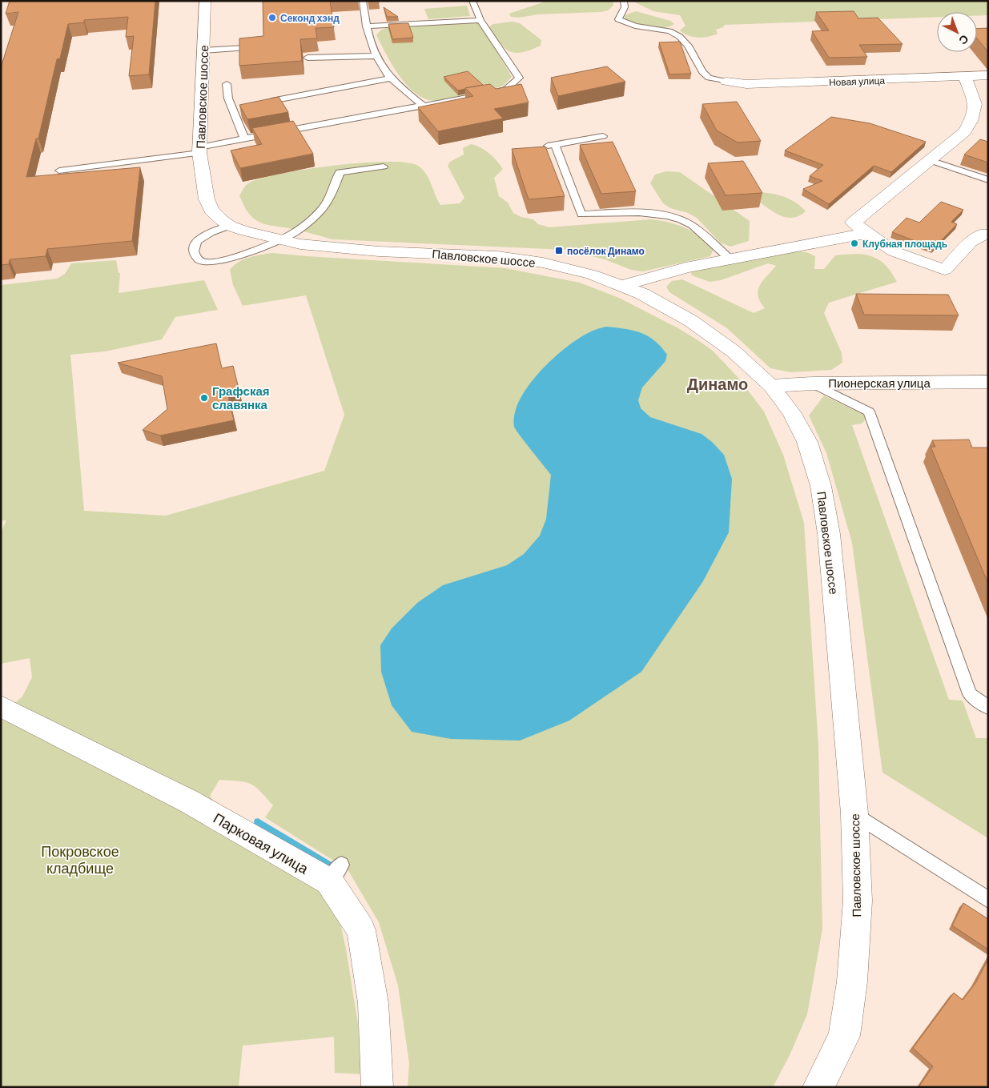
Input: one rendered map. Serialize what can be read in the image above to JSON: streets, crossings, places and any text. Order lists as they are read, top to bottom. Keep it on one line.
{"streets":{"street":["Новая улица","Павловское шоссе","Пионерская улица","Парковая улица"]},"crossings":[["Павловское шоссе","Пионерская улица"]],"districts":["Динамо"],"parks":["Покровское кладбище"],"places":{"other":["Секонд хэнд","Клубная площадь","Графская славянка"],"transit":["посёлок Динамо"]},"north":"bottom right"}
